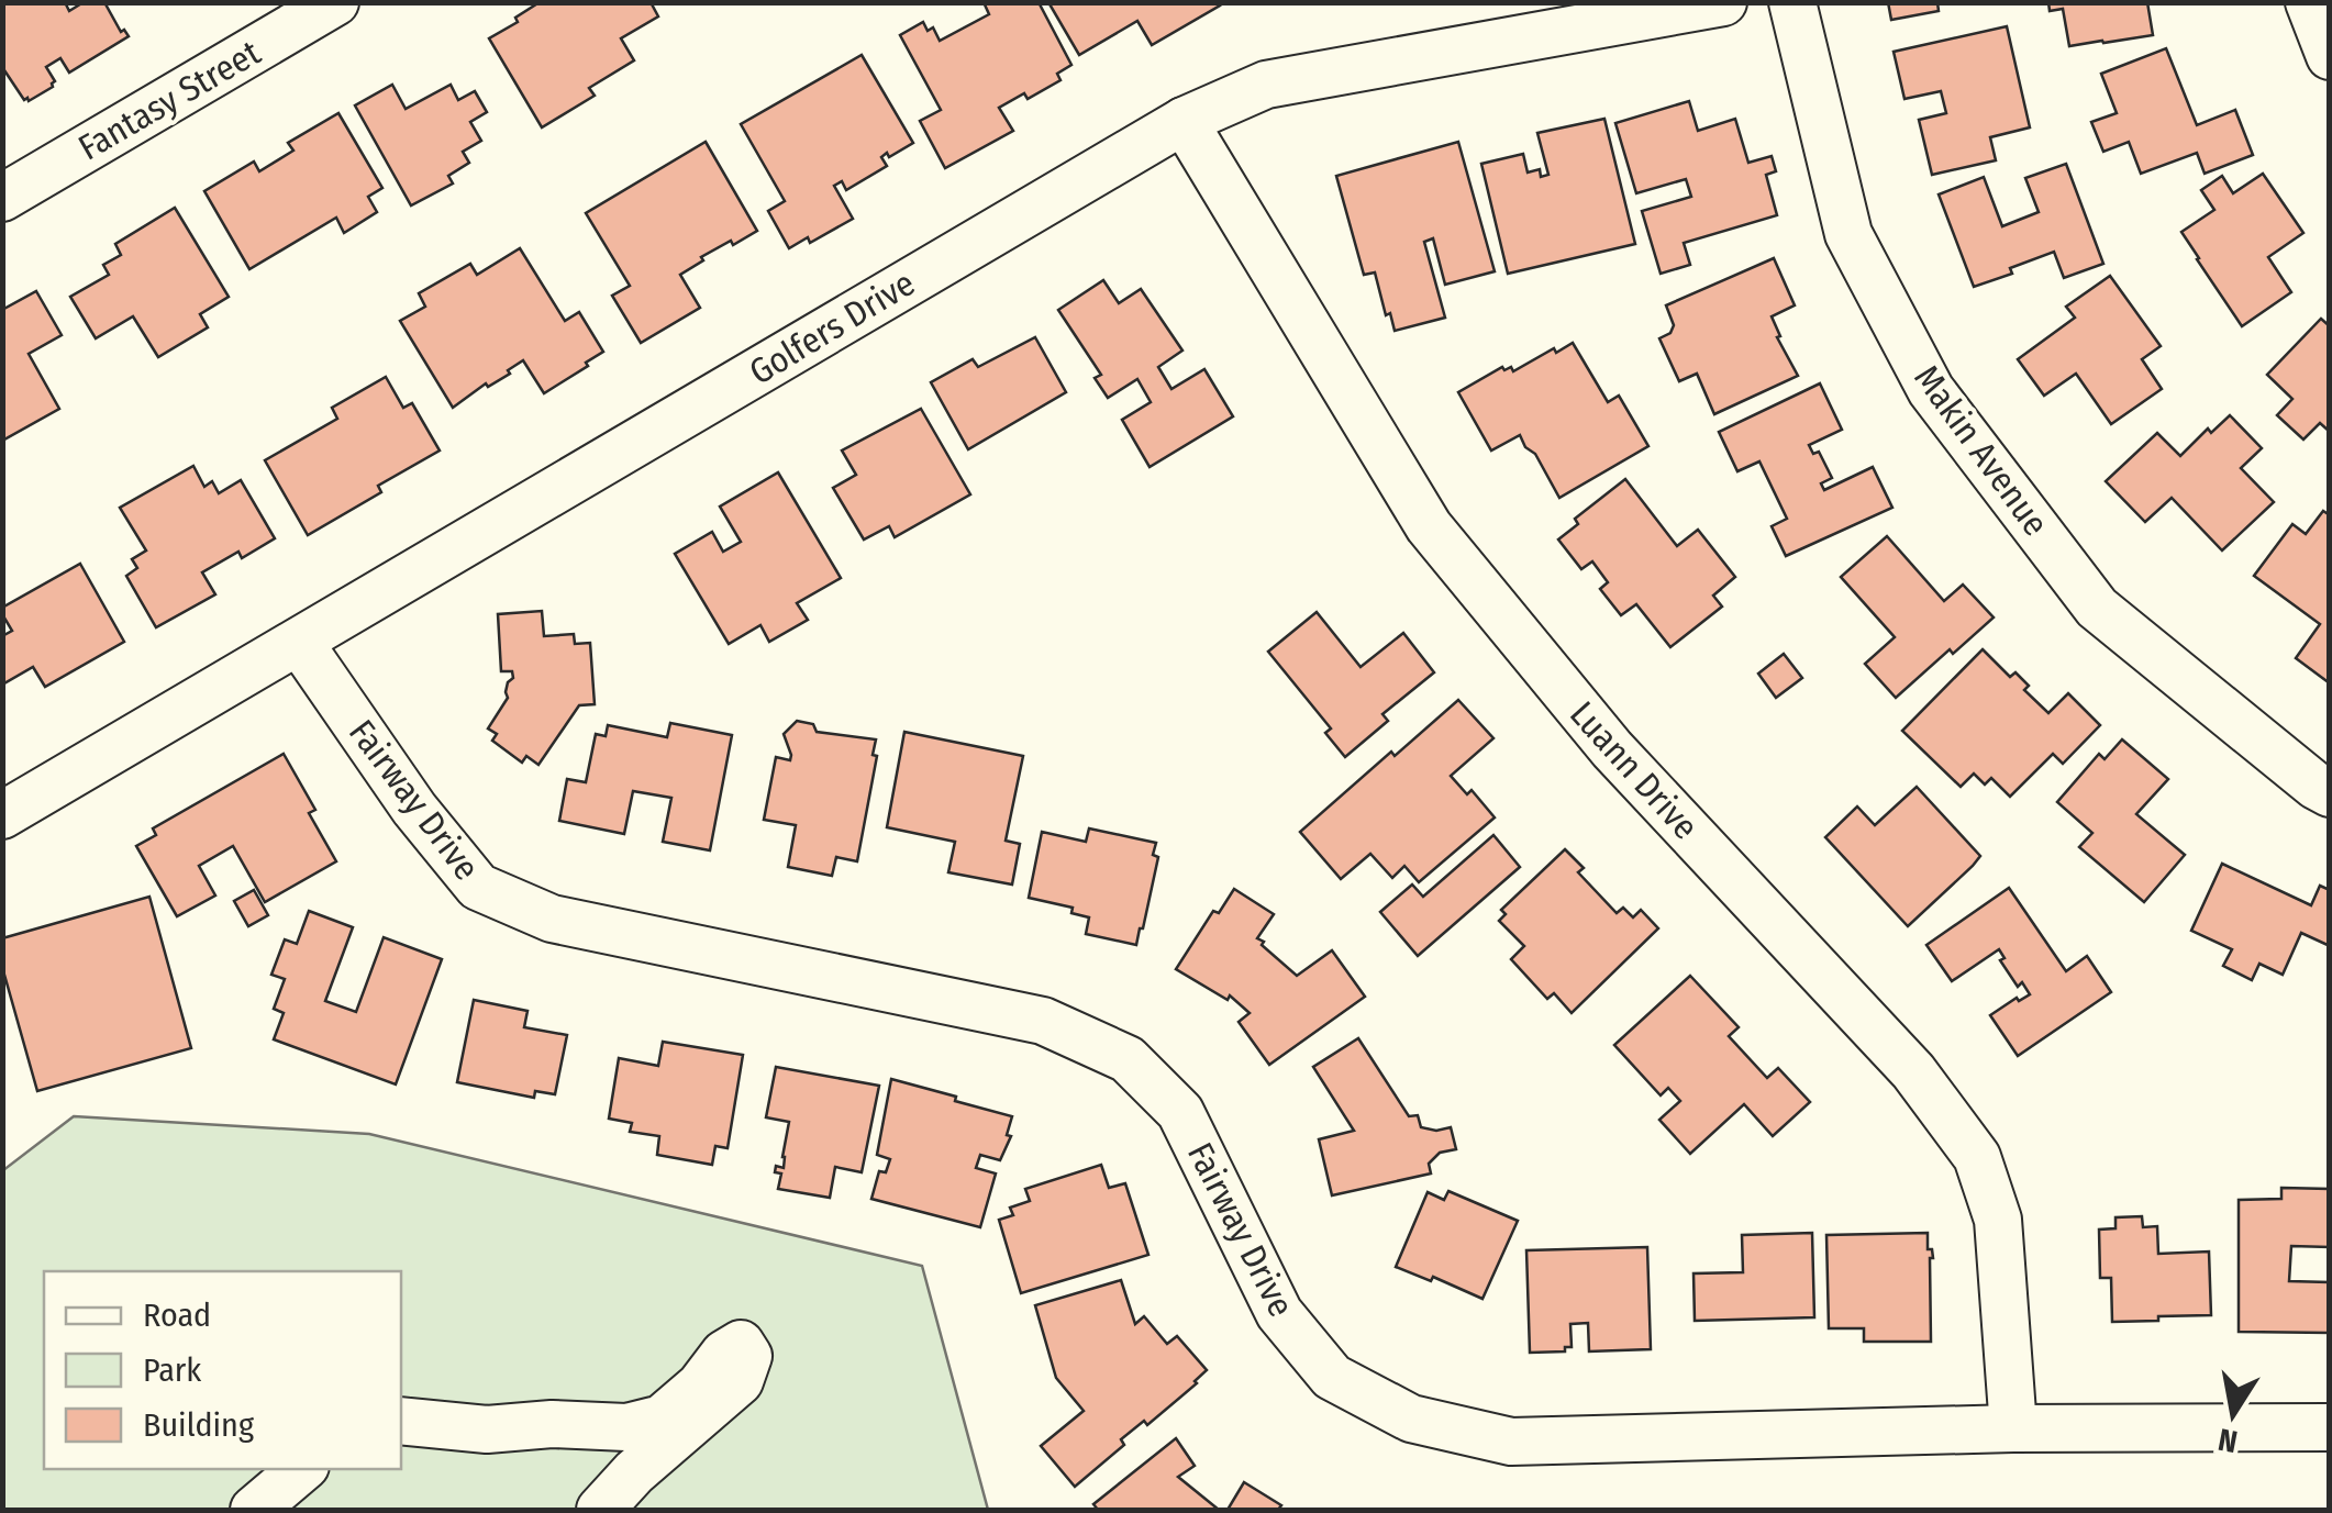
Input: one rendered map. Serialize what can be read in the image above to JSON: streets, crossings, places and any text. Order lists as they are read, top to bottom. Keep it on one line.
{"streets":{"street":["Fantasy Street","Golfers Drive","Makin Avenue","Luann Drive","Fairway Drive"]},"crossings":[["Golfers Drive","Luann Drive"],["Golfers Drive","Fairway Drive"],["Luann Drive","Fairway Drive"]],"legend":["Road","Park","Building"],"north":"bottom"}
